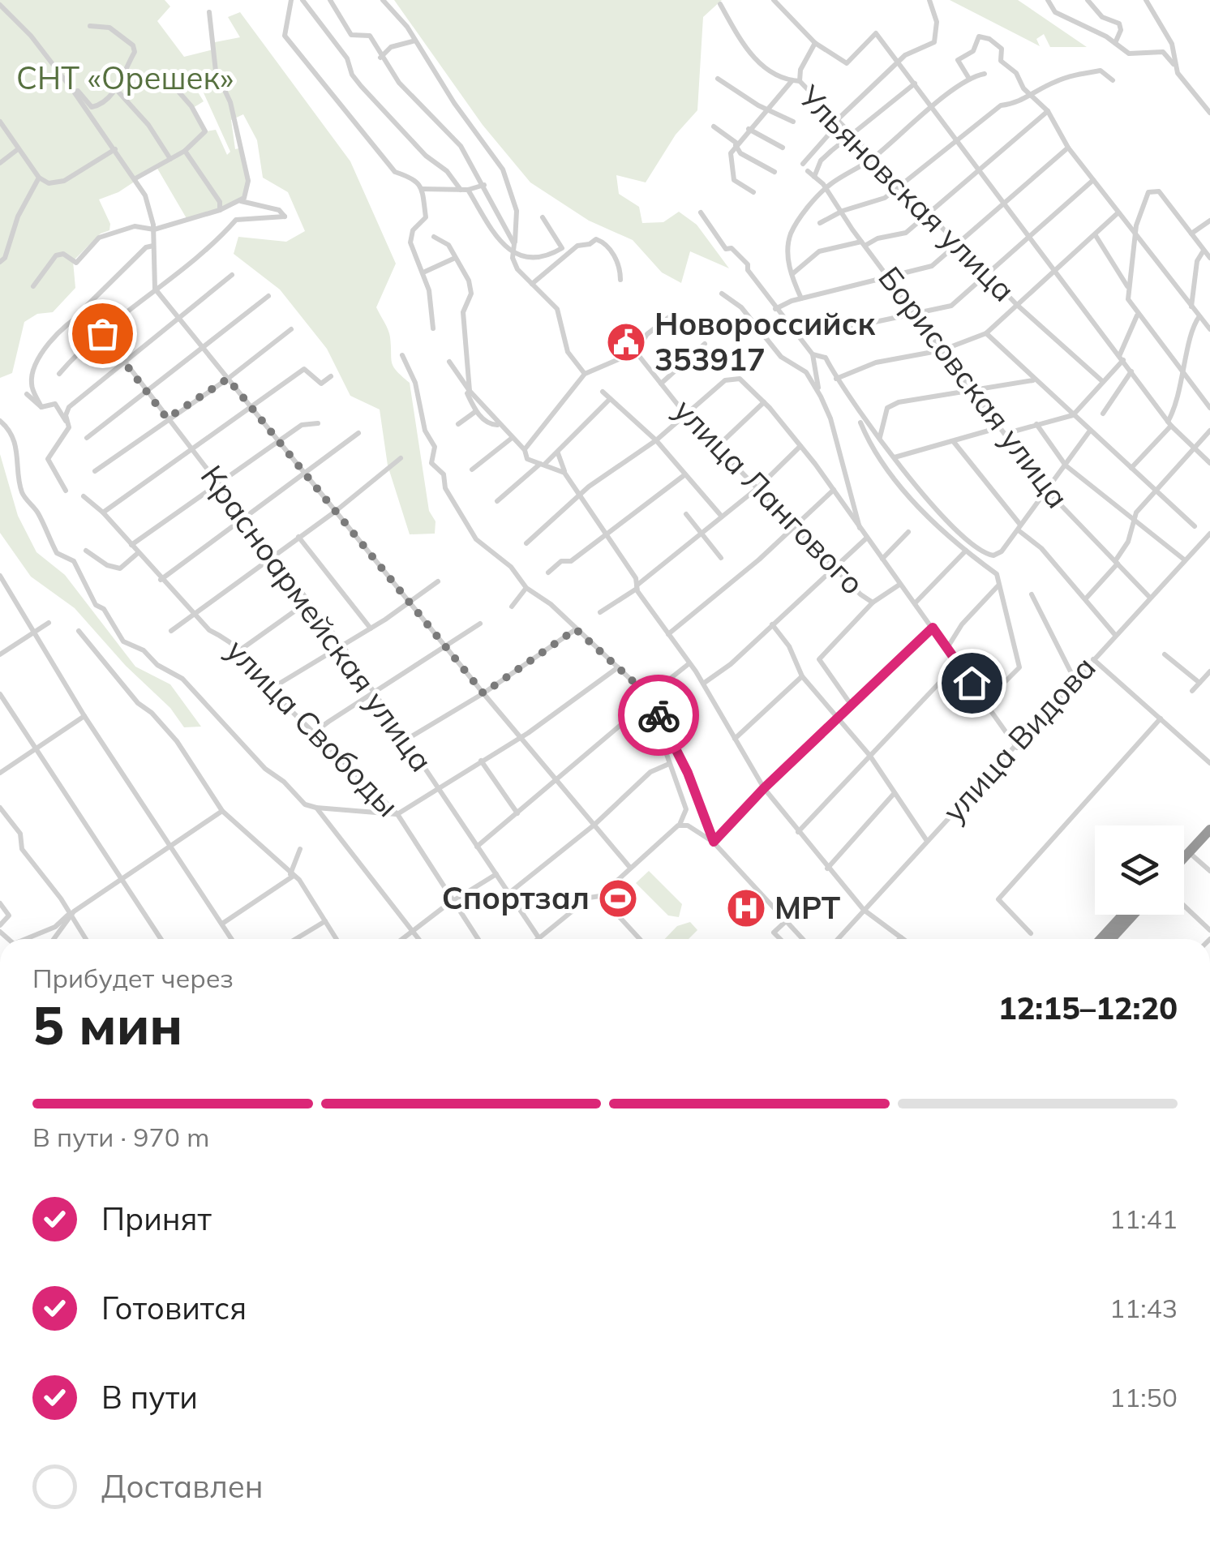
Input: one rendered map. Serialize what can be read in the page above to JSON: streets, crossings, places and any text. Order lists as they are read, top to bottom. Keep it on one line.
{"streets":{"street":["Ульяновская улица","Борисовская улица","улица Лангового","Красноармейская улица","улица Свободы","улица Видова"]},"crossings":[["Борисовская улица","улица Видова"]],"parks":["СНТ «Орешек»"],"places":{"public building":["Новороссийск 353917"],"sports":["Спортзал"],"hospital":["МРТ"]},"page":{"heading":["5 мин","Прибудет через","12:15–12:20"],"bar":"В пути · 970 m","list":[["Принят","11:41"],["Готовится","11:43"],["В пути","11:50"],"Доставлен"]}}
